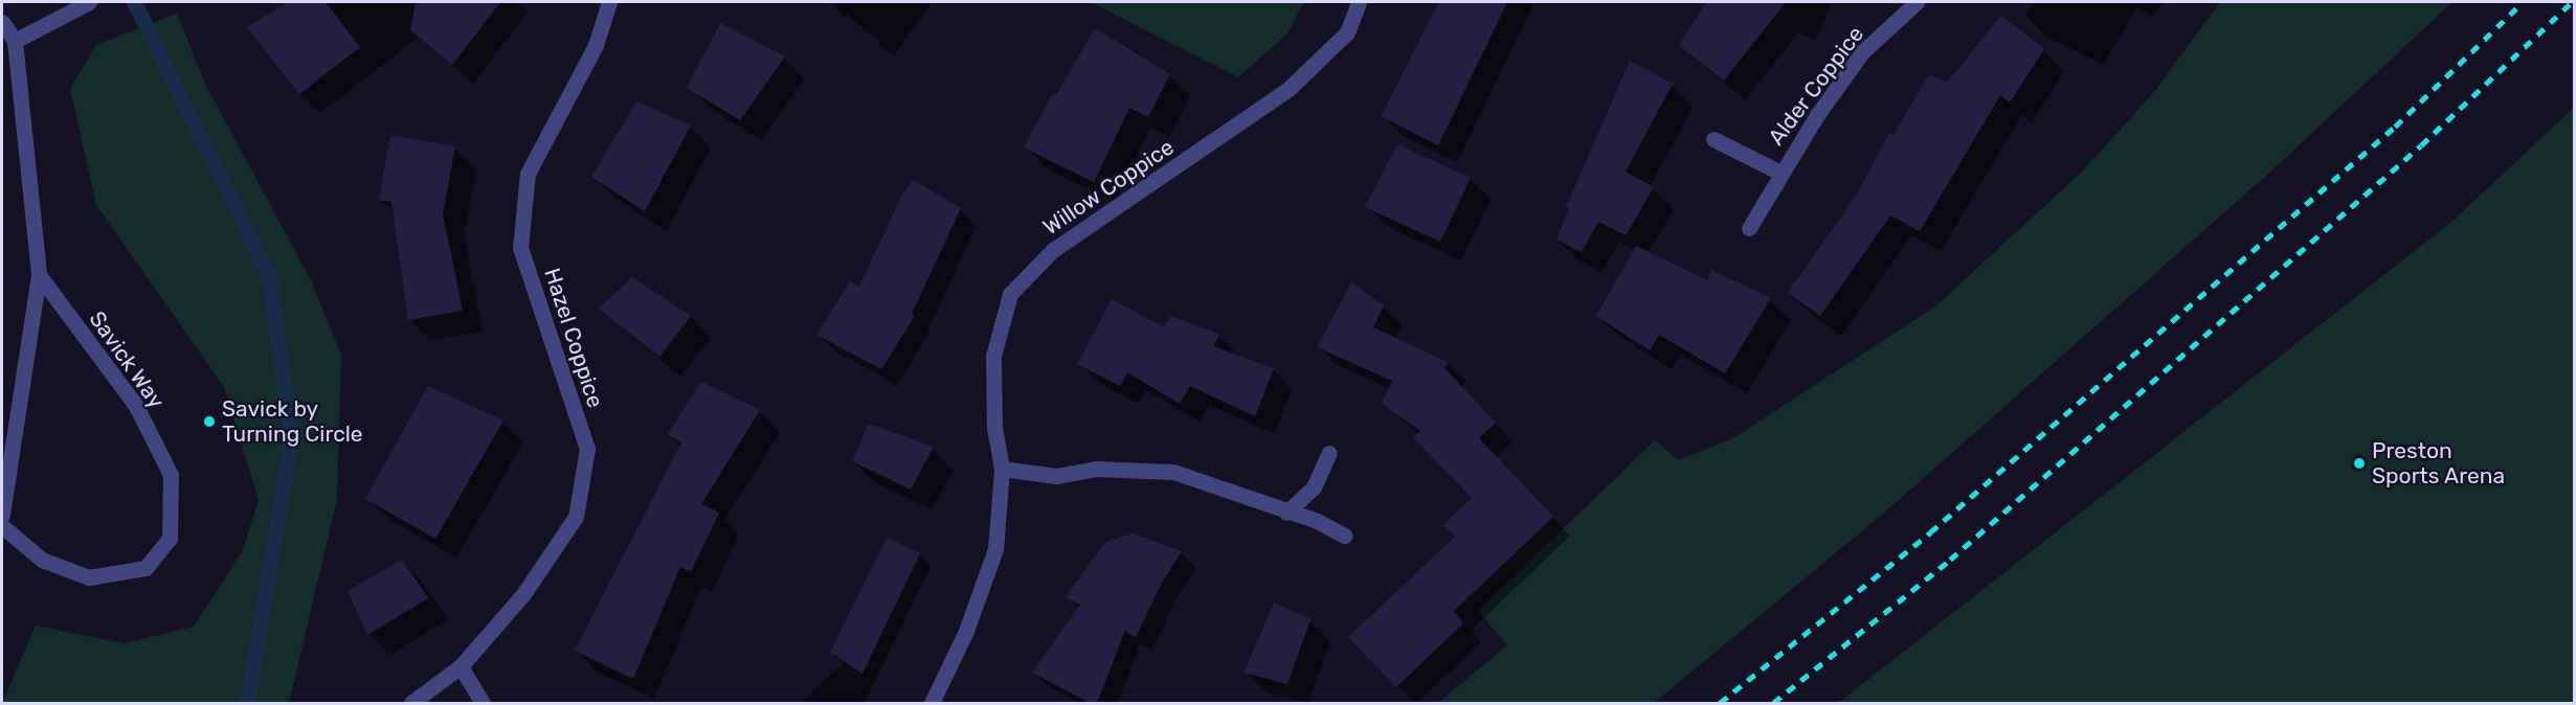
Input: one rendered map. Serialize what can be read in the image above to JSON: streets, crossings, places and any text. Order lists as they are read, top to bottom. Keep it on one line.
{"streets":{"street":["Alder Coppice","Willow Coppice","Hazel Coppice","Savick Way"]},"places":["Savick by Turning Circle","Preston Sports Arena"]}
